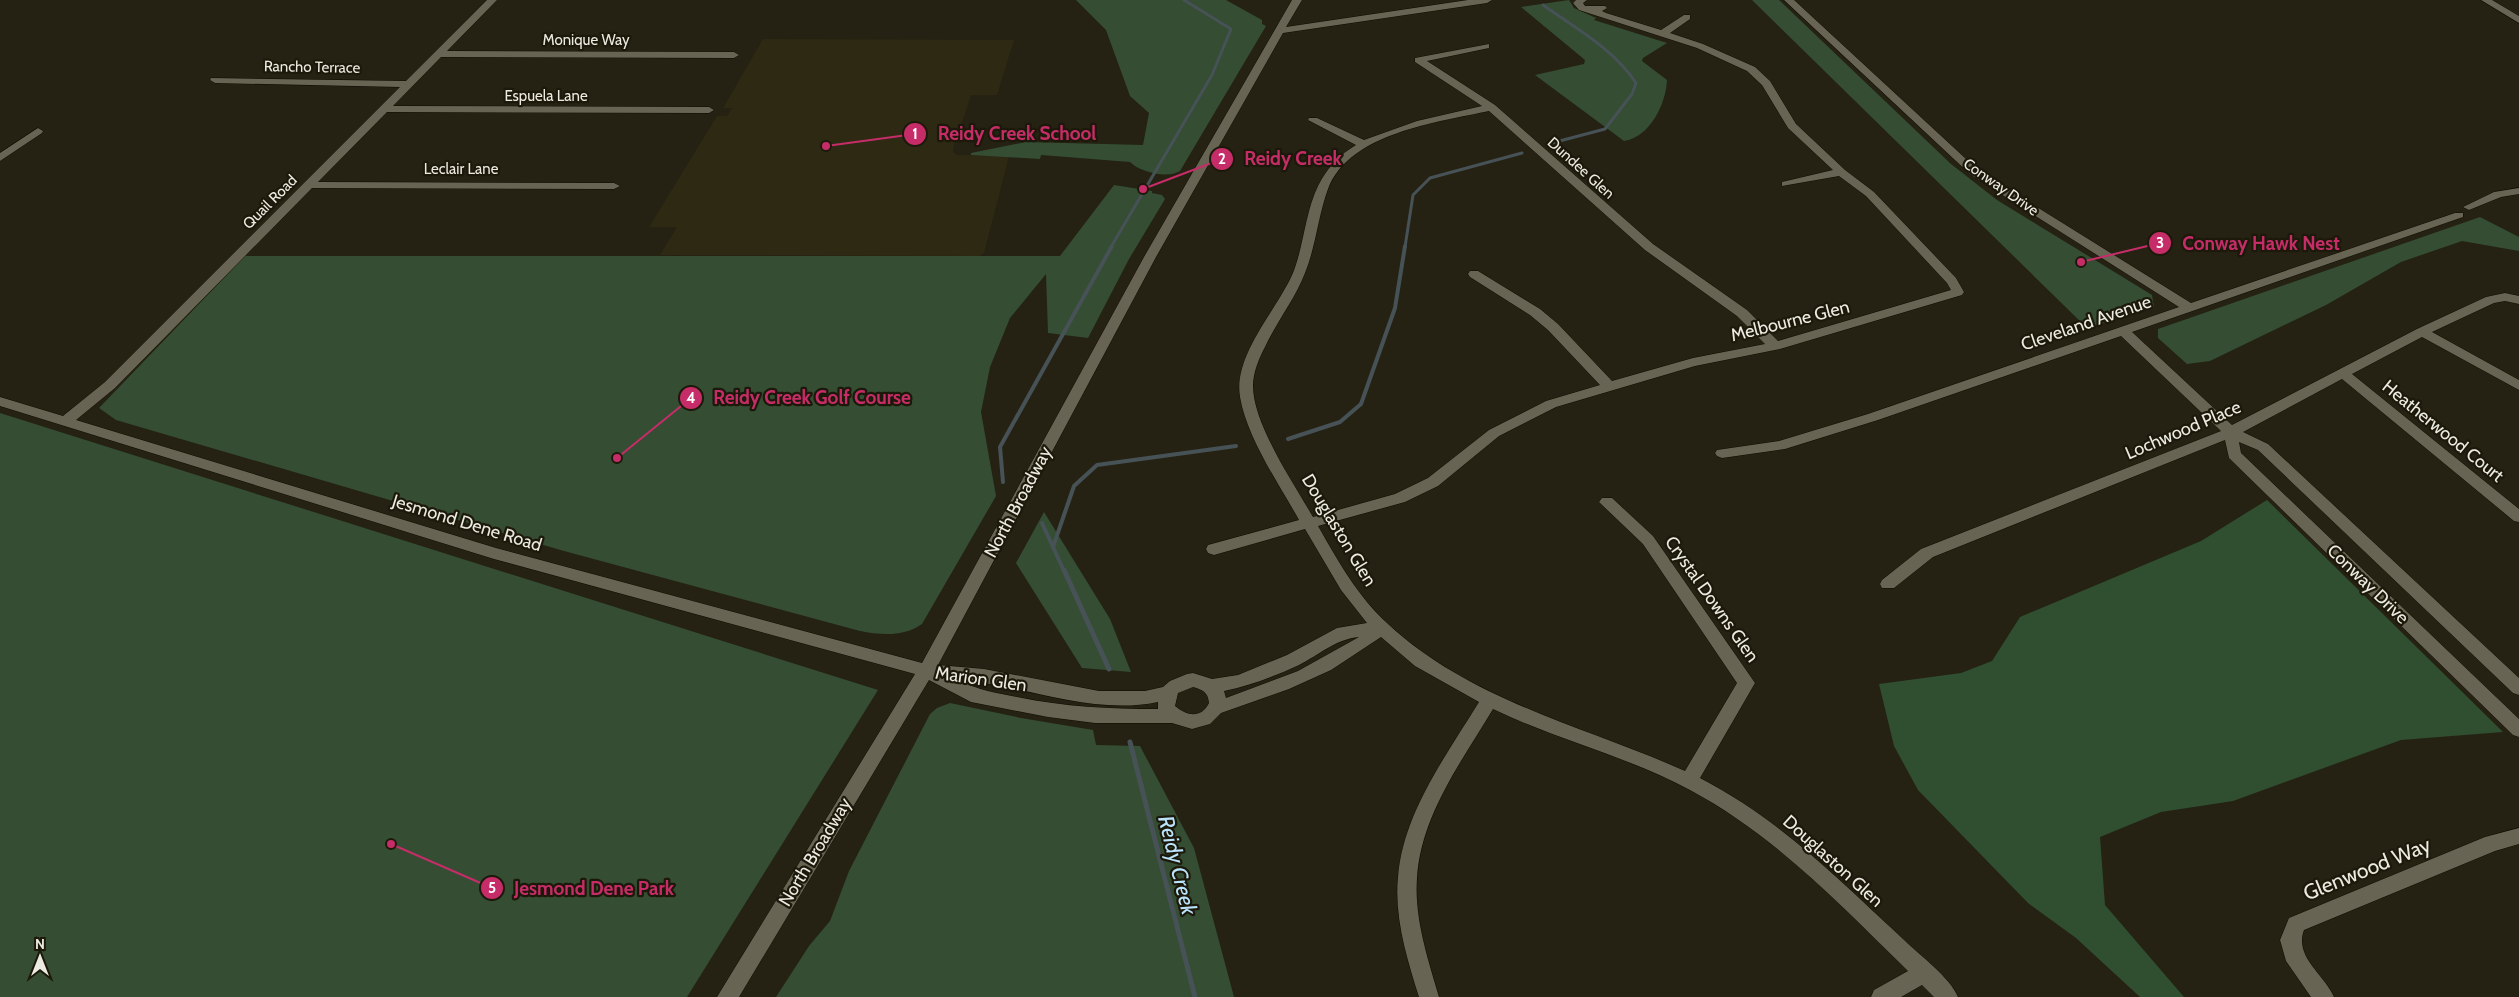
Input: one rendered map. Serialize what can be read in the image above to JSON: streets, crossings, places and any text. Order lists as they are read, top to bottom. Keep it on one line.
{"streets":{"street":["Monique Way","Rancho Terrace","Espuela Lane","Dundee Glen","Leclair Lane","Conway Drive","Quail Road","Melbourne Glen","Cleveland Avenue","Lochwood Place","Heatherwood Court","North Broadway","Jesmond Dene Road","Douglaston Glen","Crystal Downs Glen","Marion Glen","Glenwood Way"]},"crossings":[["Monique Way","Quail Road"],["Rancho Terrace","Quail Road"],["Espuela Lane","Quail Road"],["Dundee Glen","Melbourne Glen"],["Dundee Glen","Douglaston Glen"],["Leclair Lane","Quail Road"],["Conway Drive","Cleveland Avenue"],["Conway Drive","Lochwood Place"],["Quail Road","Jesmond Dene Road"],["Melbourne Glen","Douglaston Glen"],["Lochwood Place","Heatherwood Court"],["North Broadway","Jesmond Dene Road"],["North Broadway","Marion Glen"],["Jesmond Dene Road","Marion Glen"],["Douglaston Glen","Crystal Downs Glen"]],"water":["Reidy Creek"],"places":["Reidy Creek School","Reidy Creek","Conway Hawk Nest","Reidy Creek Golf Course","Jesmond Dene Park"],"north":"top"}
